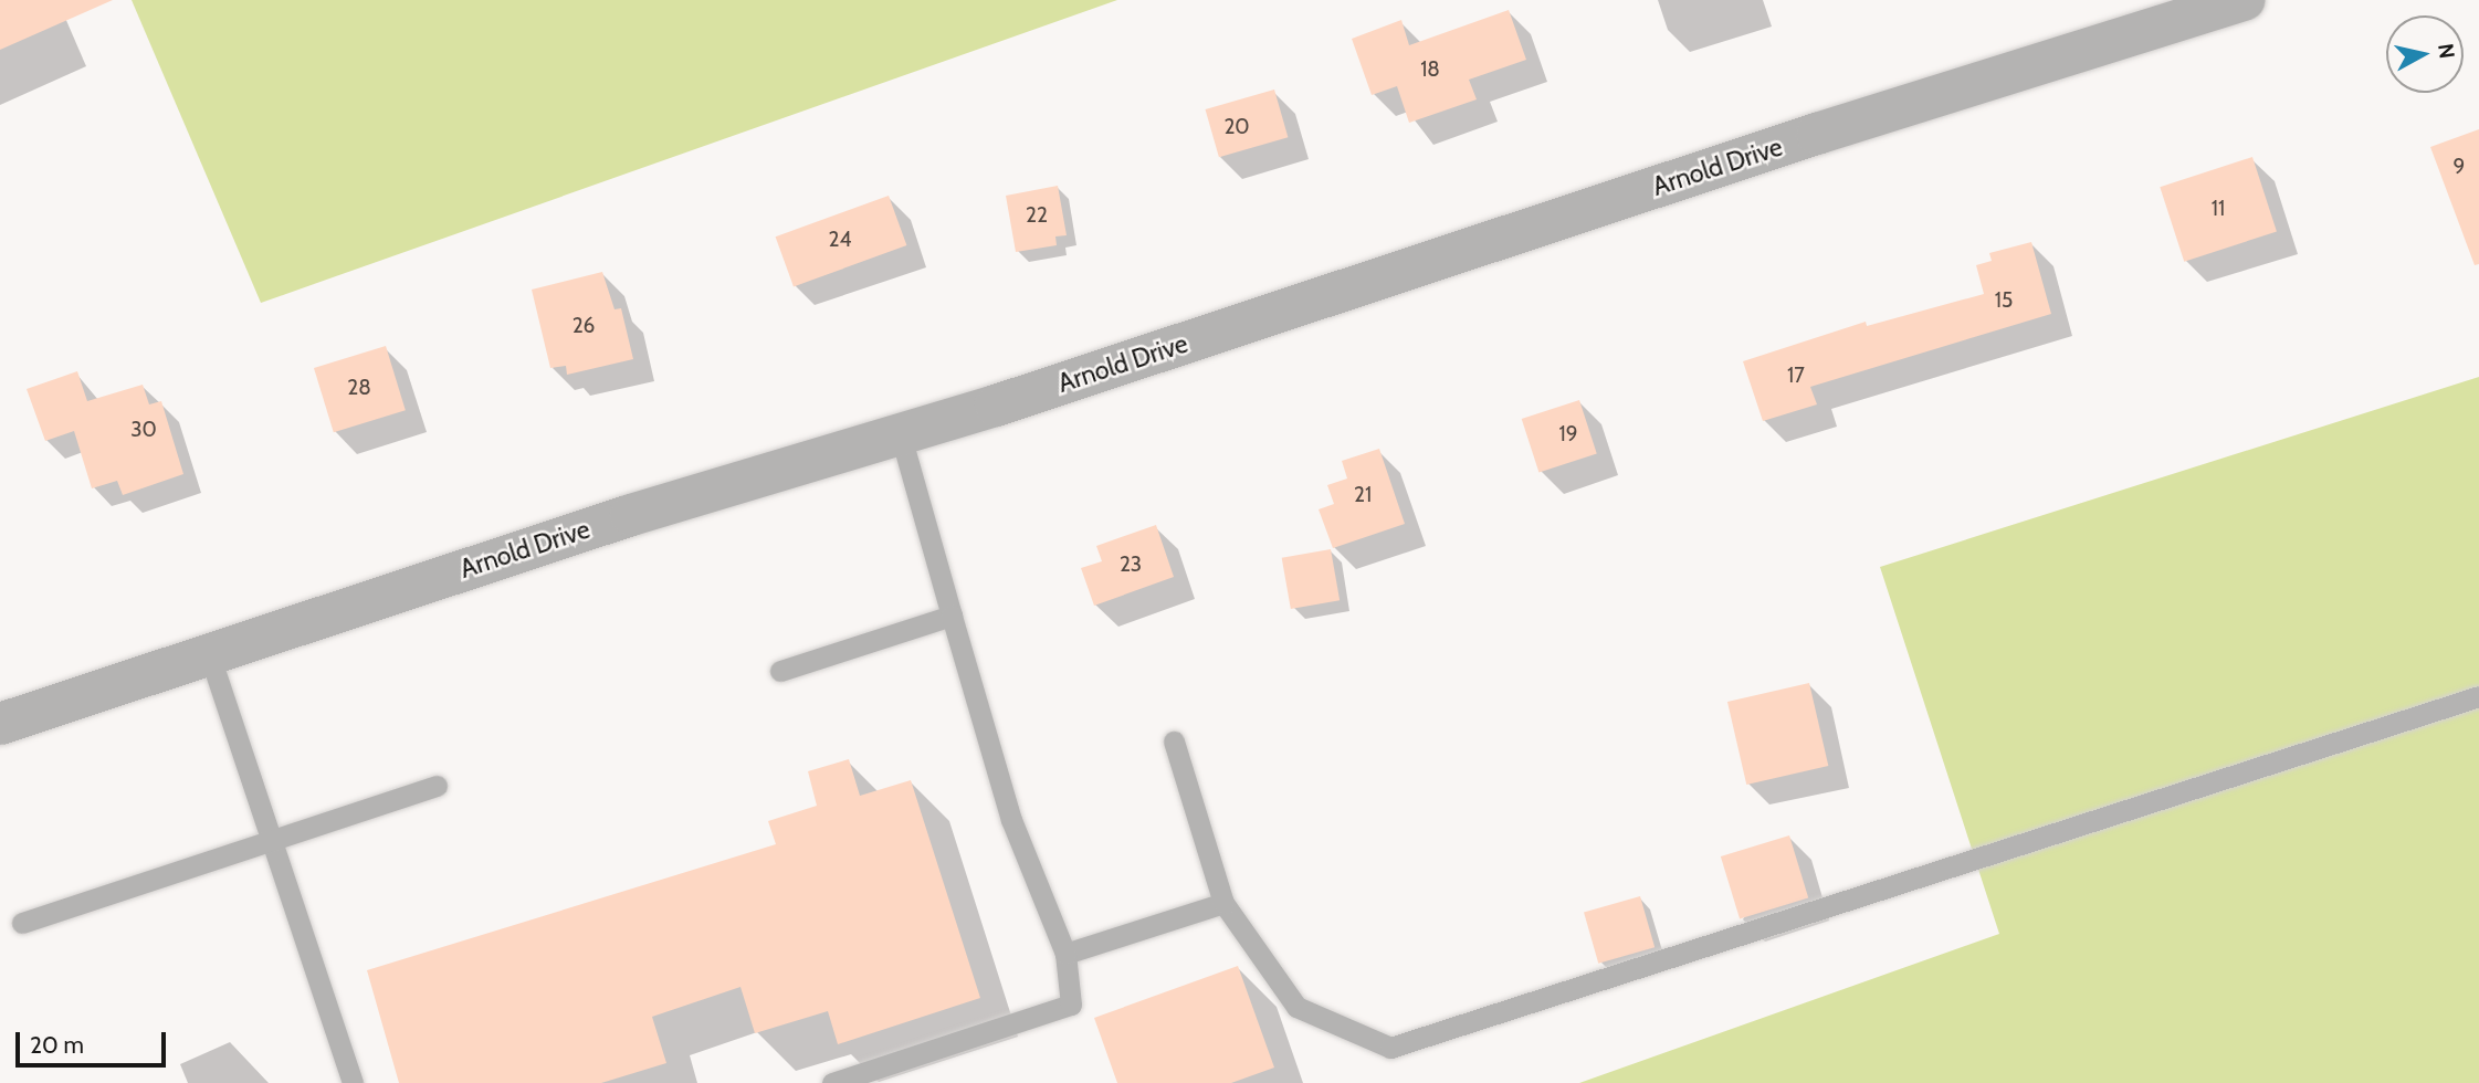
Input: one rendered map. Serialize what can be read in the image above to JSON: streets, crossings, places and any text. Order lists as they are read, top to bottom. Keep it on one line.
{"streets":{"street":["Arnold Drive"]},"house_numbers":["18","20","9","11","22","24","15","26","17","28","30","19","21","23"],"scale_bar":"20 m","north":"right"}
